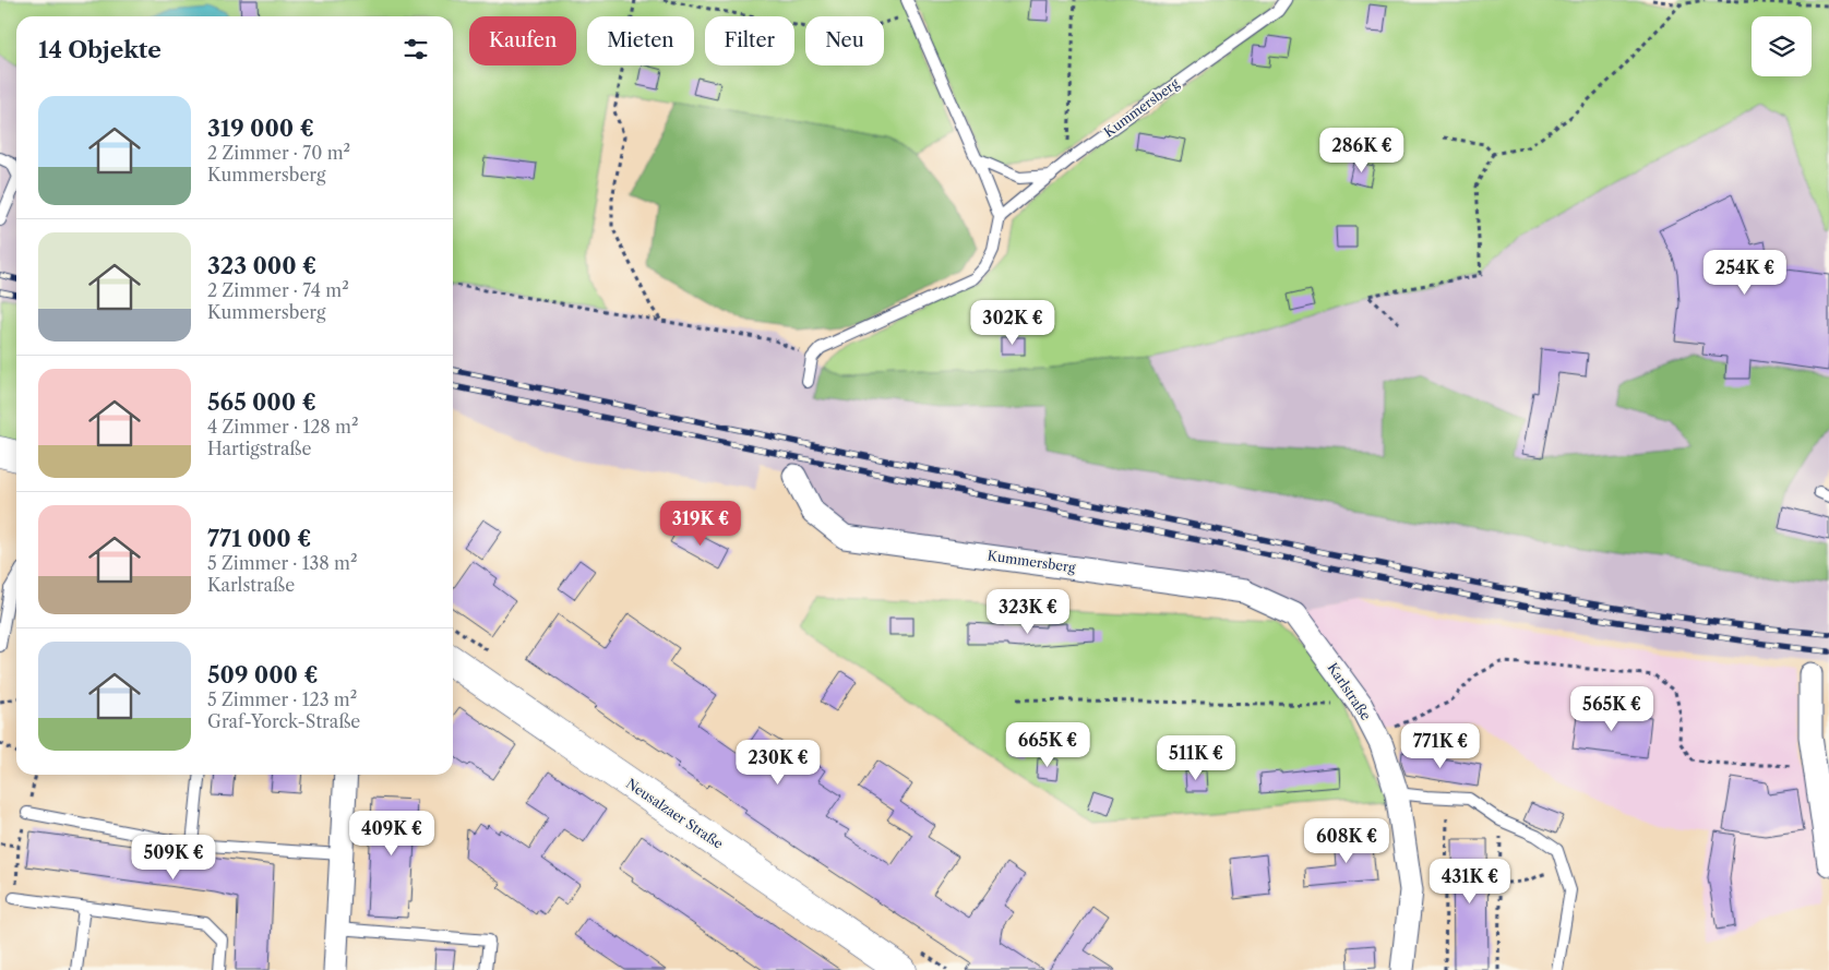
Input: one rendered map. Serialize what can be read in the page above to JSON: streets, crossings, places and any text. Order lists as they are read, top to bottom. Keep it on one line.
{"streets":{"main road":["Neusalzaer Straße"],"street":["Kummersberg","Karlstraße"]},"crossings":[["Kummersberg","Karlstraße"]],"page":{"chip":["Kaufen","Mieten","Filter","Neu"],"heading":"14 Objekte","list":[{"name":"319 000 €","note":"2 Zimmer · 70 m² · Kummersberg"},{"name":"323 000 €","note":"2 Zimmer · 74 m² · Kummersberg"},{"name":"565 000 €","note":"4 Zimmer · 128 m² · Hartigstraße"},{"name":"771 000 €","note":"5 Zimmer · 138 m² · Karlstraße"},{"name":"509 000 €","note":"5 Zimmer · 123 m² · Graf-Yorck-Straße"}],"price":["286K €","254K €","302K €","319K €","323K €","565K €","665K €","771K €","511K €","230K €","409K €","608K €","509K €","431K €"]}}
